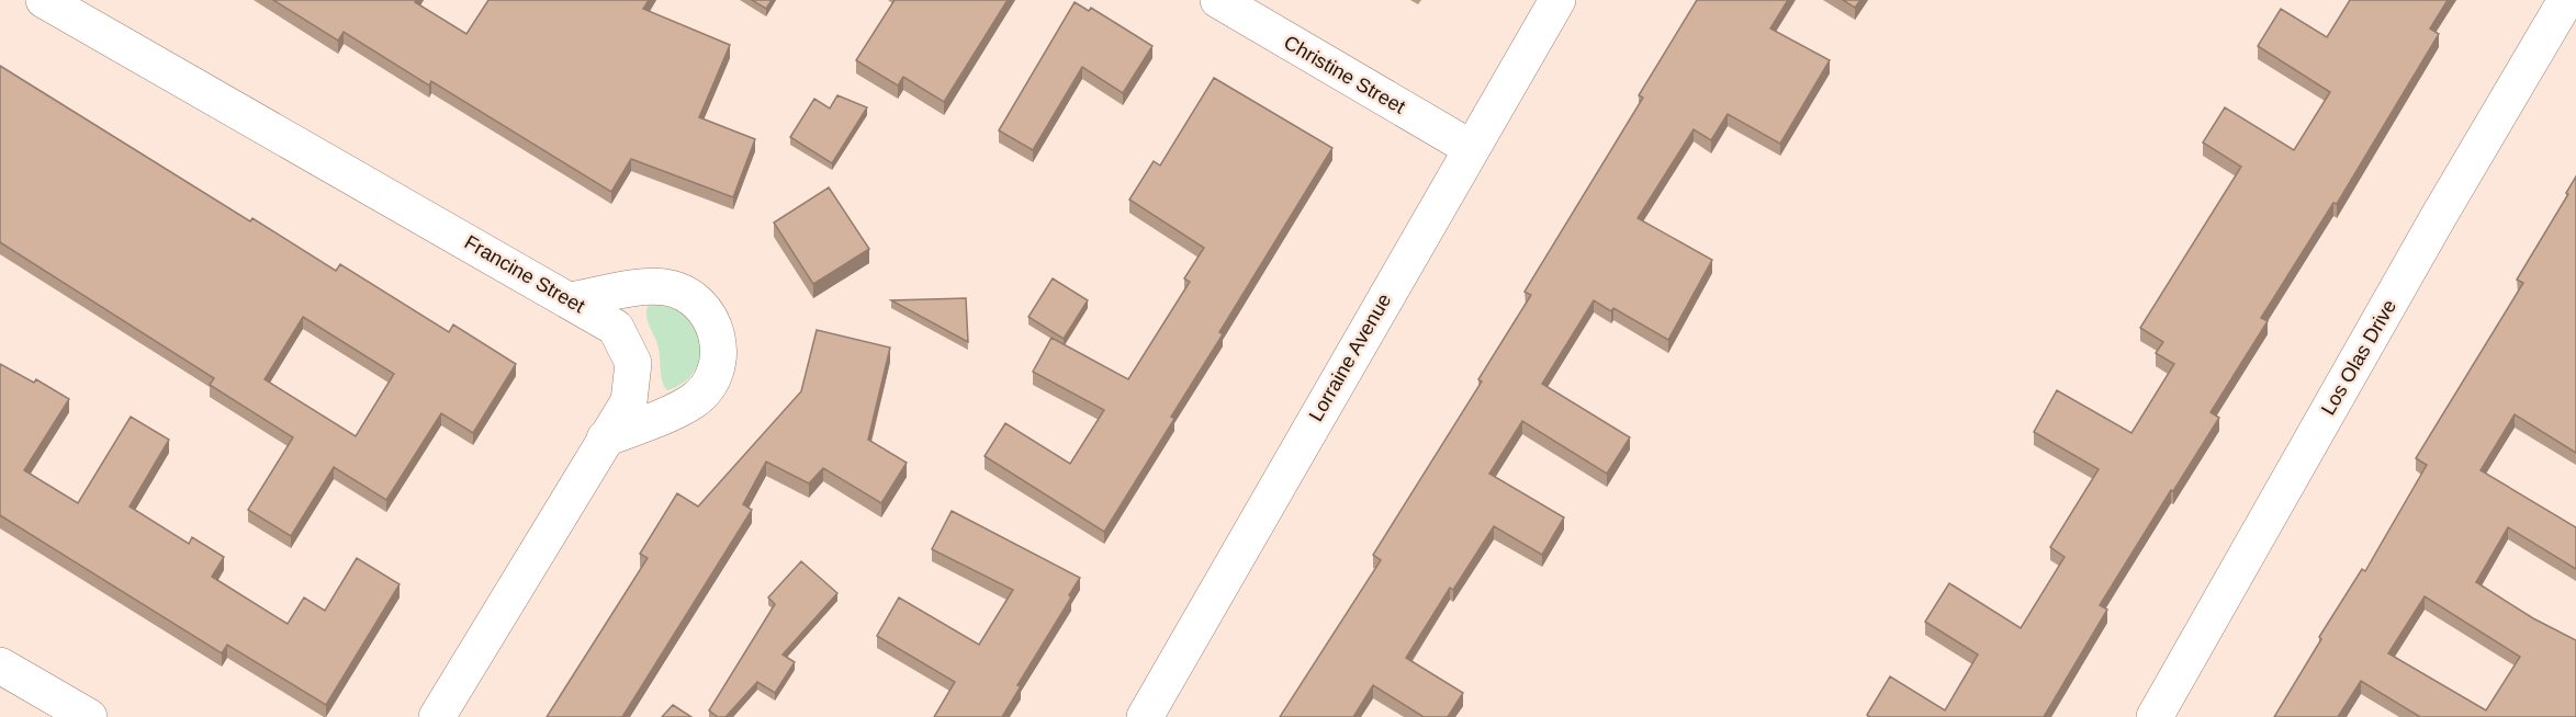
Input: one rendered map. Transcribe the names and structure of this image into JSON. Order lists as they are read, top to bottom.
{
  "streets": {
    "street": [
      "Christine Street",
      "Francine Street",
      "Lorraine Avenue",
      "Los Olas Drive"
    ]
  },
  "crossings": [
    ["Christine Street", "Lorraine Avenue"]
  ]
}
